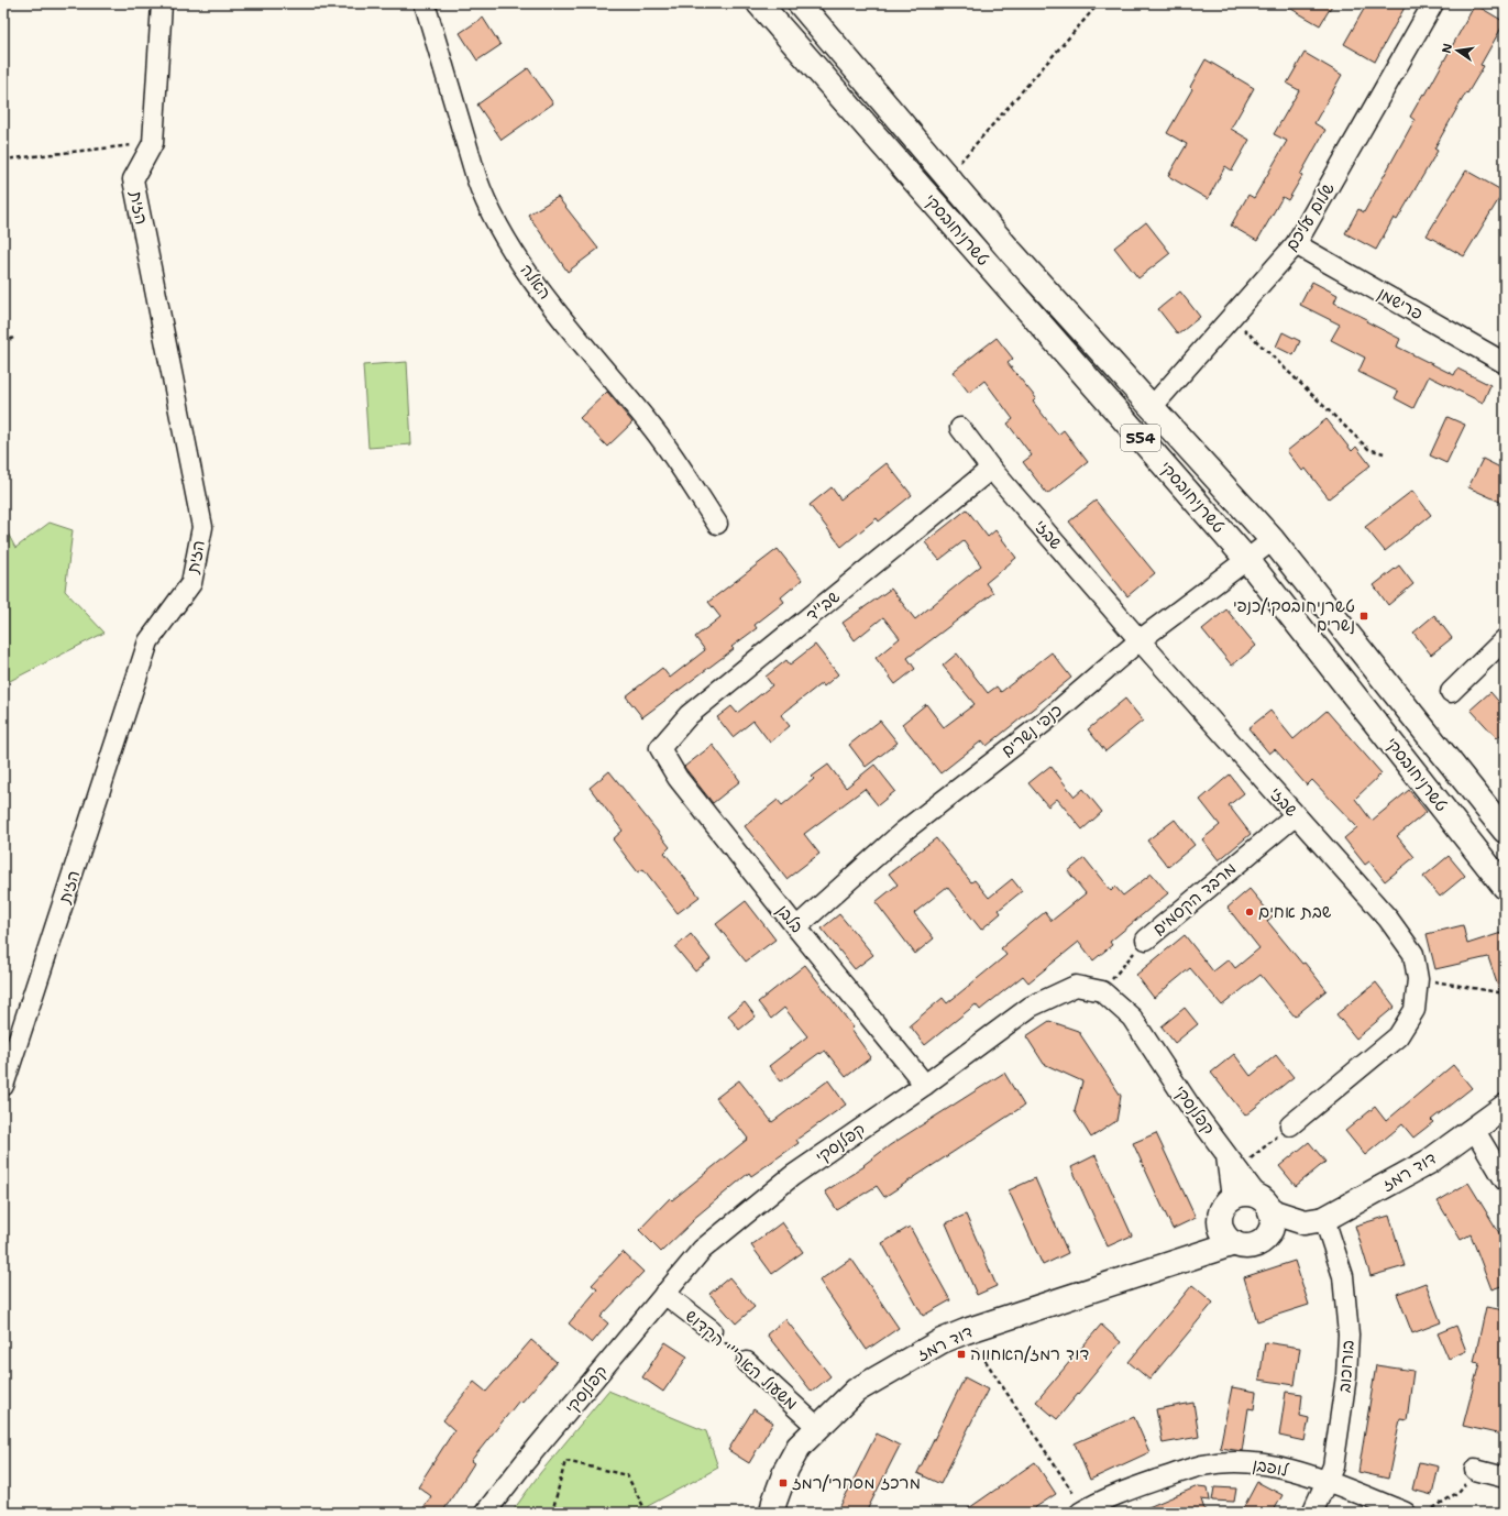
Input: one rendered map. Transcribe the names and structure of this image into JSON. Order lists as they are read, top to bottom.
{
  "streets": {
    "main road": ["טשרניחובסקי", "554", "דוד רמז"],
    "street": [
      "הזית",
      "שלום עליכם",
      "האלה",
      "פרישמן",
      "שבזי",
      "שב''ד",
      "כנפי נשרים",
      "מרבד הקסמים",
      "בלבן",
      "קפלנסקי",
      "משעול האר''י הקדוש",
      "בורוכוב",
      "לופבן"
    ]
  },
  "crossings": [
    ["שלום עליכם", "טשרניחובסקי"],
    ["שלום עליכם", "פרישמן"],
    ["טשרניחובסקי", "כנפי נשרים"],
    ["שבזי", "שב''ד"],
    ["שבזי", "כנפי נשרים"],
    ["שבזי", "מרבד הקסמים"],
    ["שב''ד", "בלבן"],
    ["כנפי נשרים", "בלבן"],
    ["מרבד הקסמים", "קפלנסקי"],
    ["בלבן", "קפלנסקי"],
    ["קפלנסקי", "דוד רמז"],
    ["קפלנסקי", "משעול האר''י הקדוש"],
    ["דוד רמז", "משעול האר''י הקדוש"],
    ["דוד רמז", "בורוכוב"],
    ["בורוכוב", "לופבן"]
  ],
  "places": {
    "transit": ["טשרניחובסקי/כנפי נשרים", "דוד רמז/האחווה", "מרכז מסחרי/רמז"],
    "other": ["שבת אחים"]
  },
  "north": "left"
}
